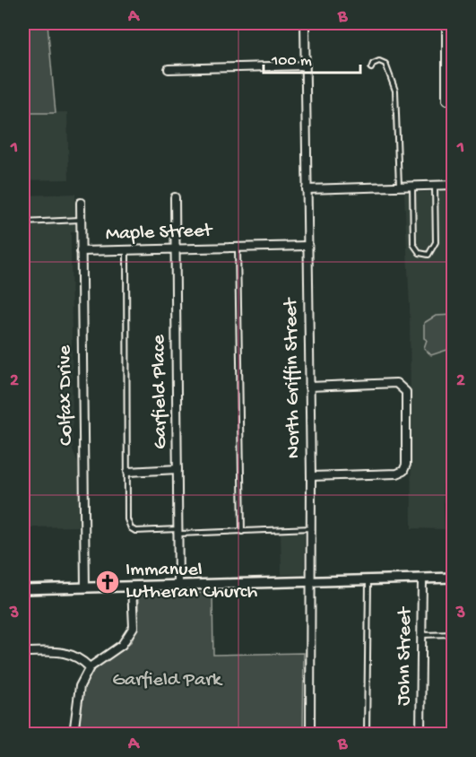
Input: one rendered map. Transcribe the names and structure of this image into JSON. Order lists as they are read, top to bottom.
{
  "streets": {
    "street": [
      "Maple Street",
      "North Griffin Street",
      "Garfield Place",
      "Colfax Drive",
      "John Street"
    ]
  },
  "crossings": [
    ["Maple Street", "North Griffin Street"],
    ["Maple Street", "Garfield Place"],
    ["Maple Street", "Colfax Drive"]
  ],
  "parks": ["Garfield Park"],
  "places": {
    "church": ["Immanuel Lutheran Church"]
  },
  "scale_bar": "100 m",
  "grid": {
    "columns": ["A", "B"],
    "rows": ["1", "2", "3"]
  }
}
